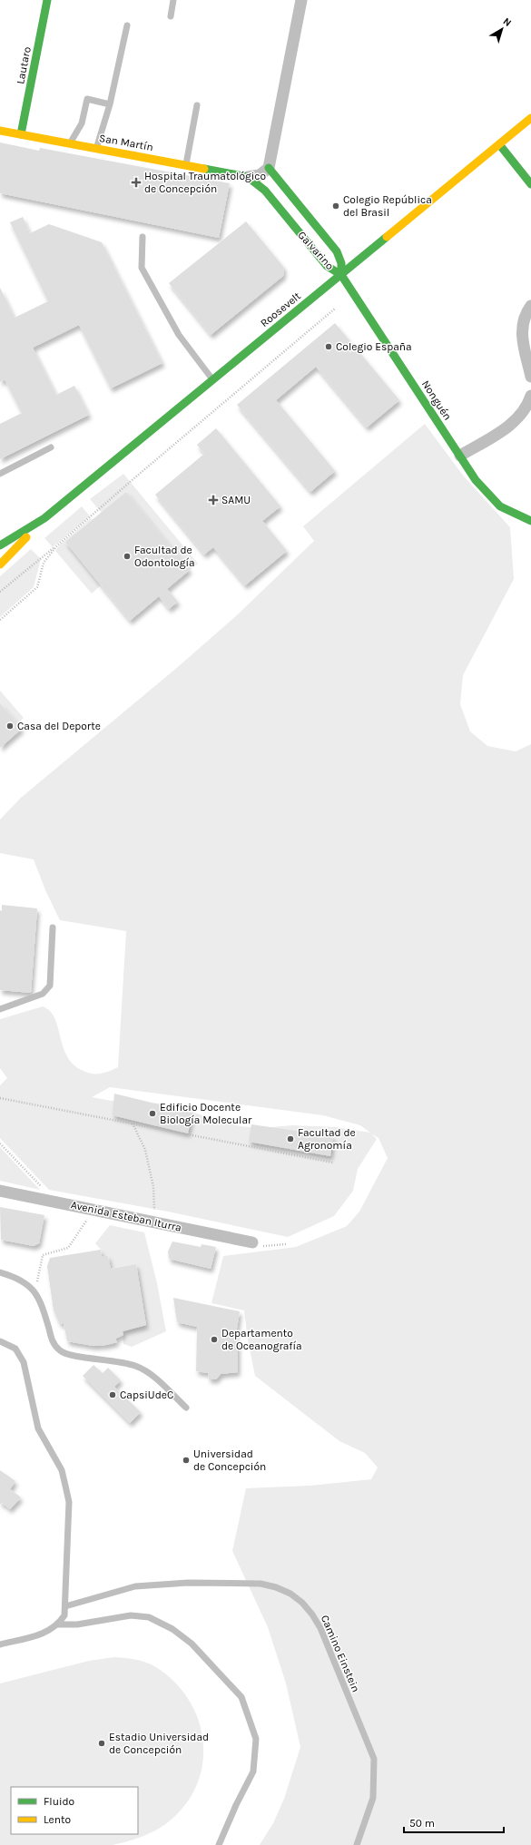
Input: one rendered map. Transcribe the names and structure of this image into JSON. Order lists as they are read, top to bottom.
{
  "streets": {
    "main road": [
      "Lautaro",
      "San Martín",
      "Galvarino",
      "Roosevelt",
      "Nonguén"
    ],
    "street": ["Avenida Esteban Iturra"],
    "lane": ["Camino Einstein"]
  },
  "crossings": [
    ["Lautaro", "San Martín"],
    ["San Martín", "Galvarino"],
    ["Galvarino", "Roosevelt"],
    ["Galvarino", "Nonguén"],
    ["Roosevelt", "Nonguén"]
  ],
  "places": {
    "health": ["Hospital Traumatológico de Concepción", "SAMU"],
    "other": [
      "Colegio República del Brasil",
      "Colegio España",
      "Facultad de Odontología",
      "Casa del Deporte",
      "Edificio Docente Biología Molecular",
      "Facultad de Agronomía",
      "Departamento de Oceanografía",
      "CapsiUdeC",
      "Universidad de Concepción",
      "Estadio Universidad de Concepción"
    ]
  },
  "legend": ["Fluido", "Lento"],
  "scale_bar": "50 m",
  "north": "top right"
}
